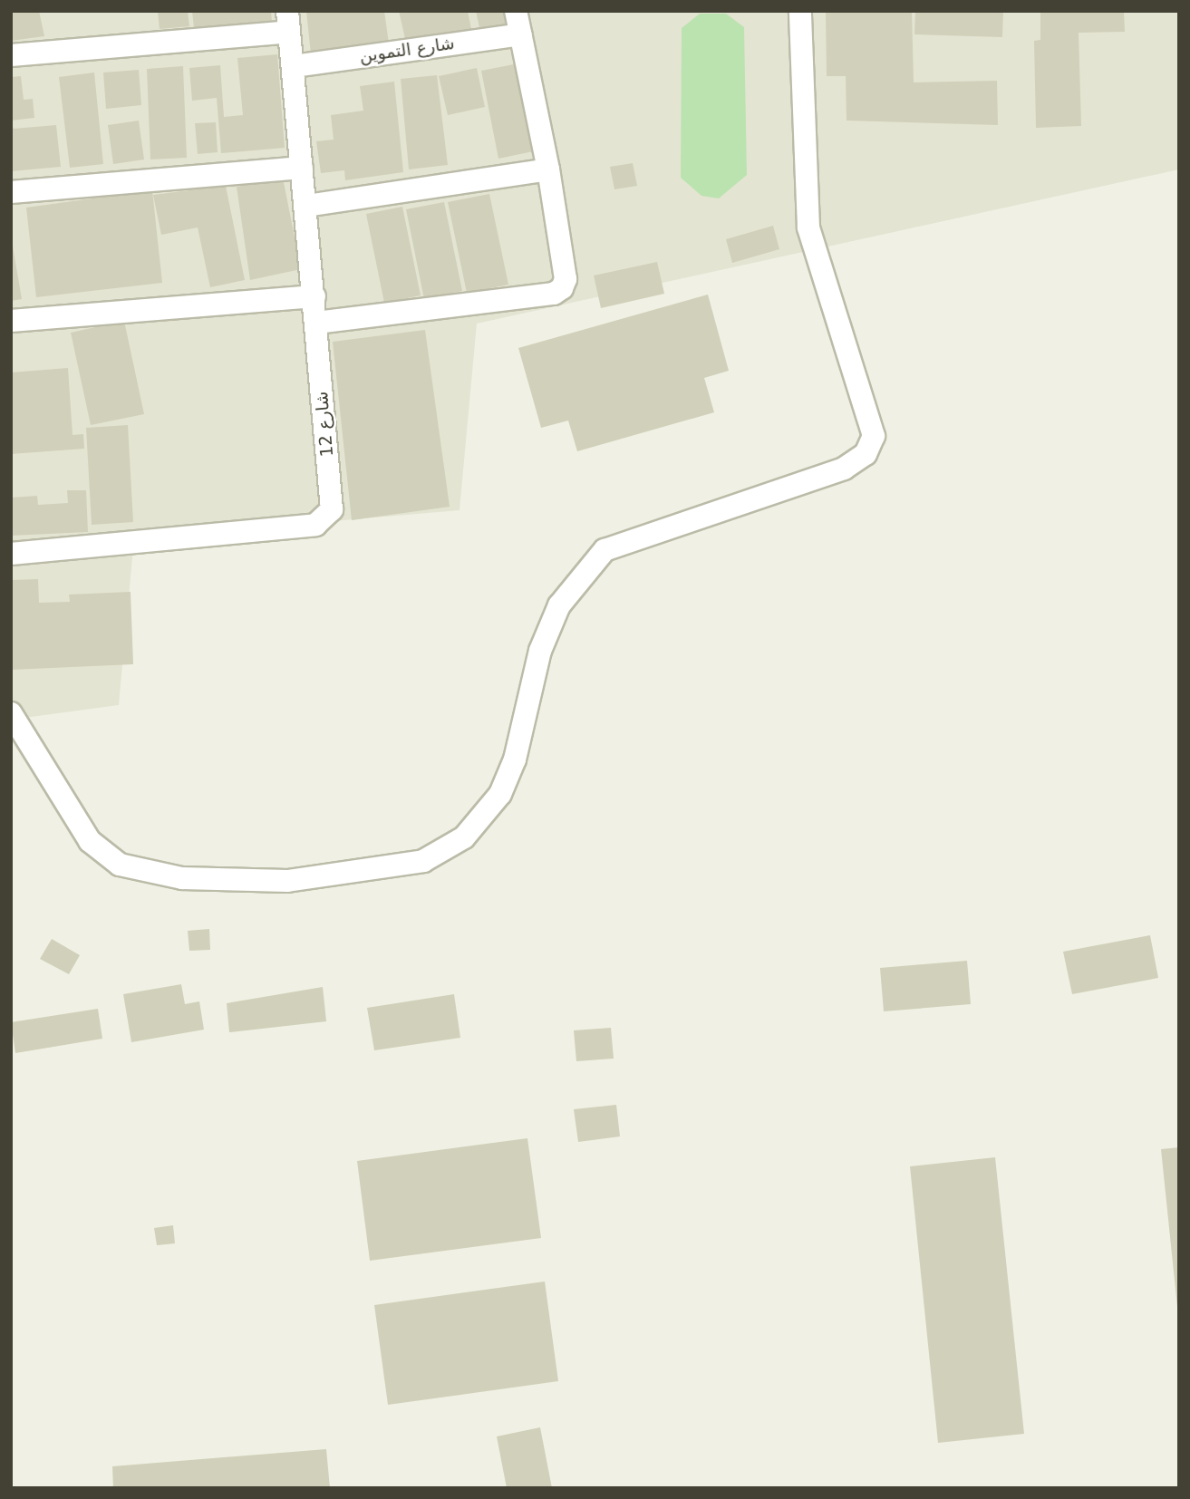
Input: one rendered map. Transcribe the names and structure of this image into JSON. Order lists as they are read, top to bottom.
{
  "streets": {
    "street": ["شارع التموين", "شارع 12"]
  },
  "crossings": [
    ["شارع التموين", "شارع 12"]
  ]
}
